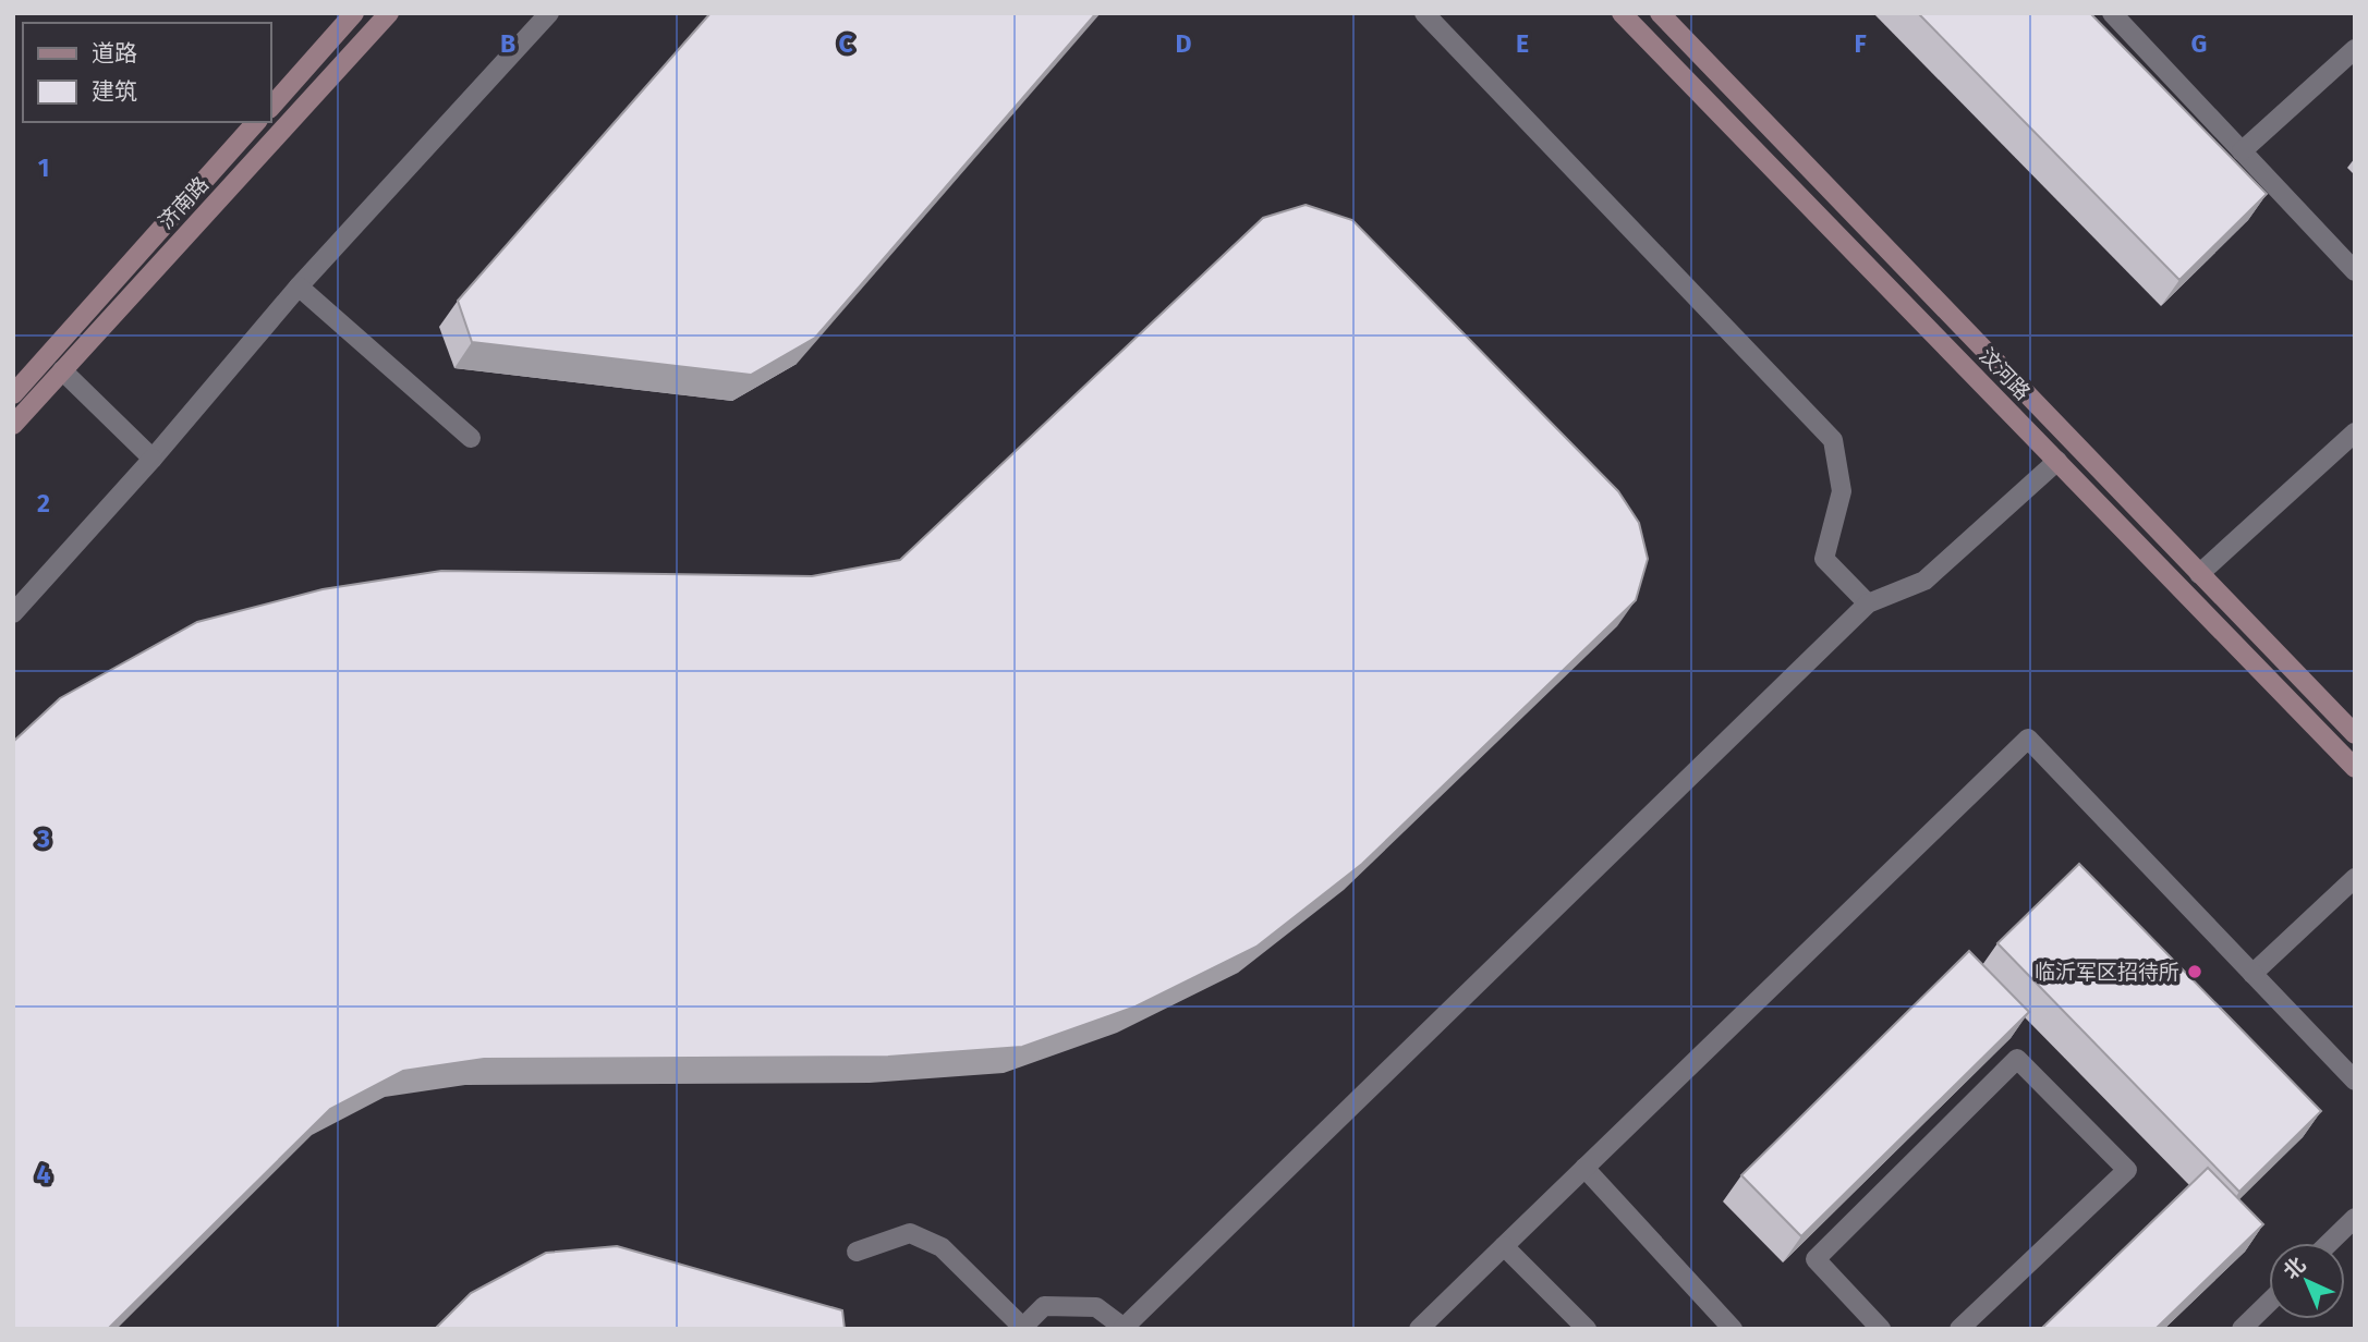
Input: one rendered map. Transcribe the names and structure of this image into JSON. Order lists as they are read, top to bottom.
{
  "streets": {
    "street": ["济南路", "汶河路"]
  },
  "places": ["临沂军区招待所"],
  "legend": ["道路", "建筑"],
  "north": "top left",
  "grid": {
    "columns": [
      "B",
      "C",
      "D",
      "E",
      "F",
      "G"
    ],
    "rows": [
      "1",
      "2",
      "3",
      "4"
    ]
  }
}
